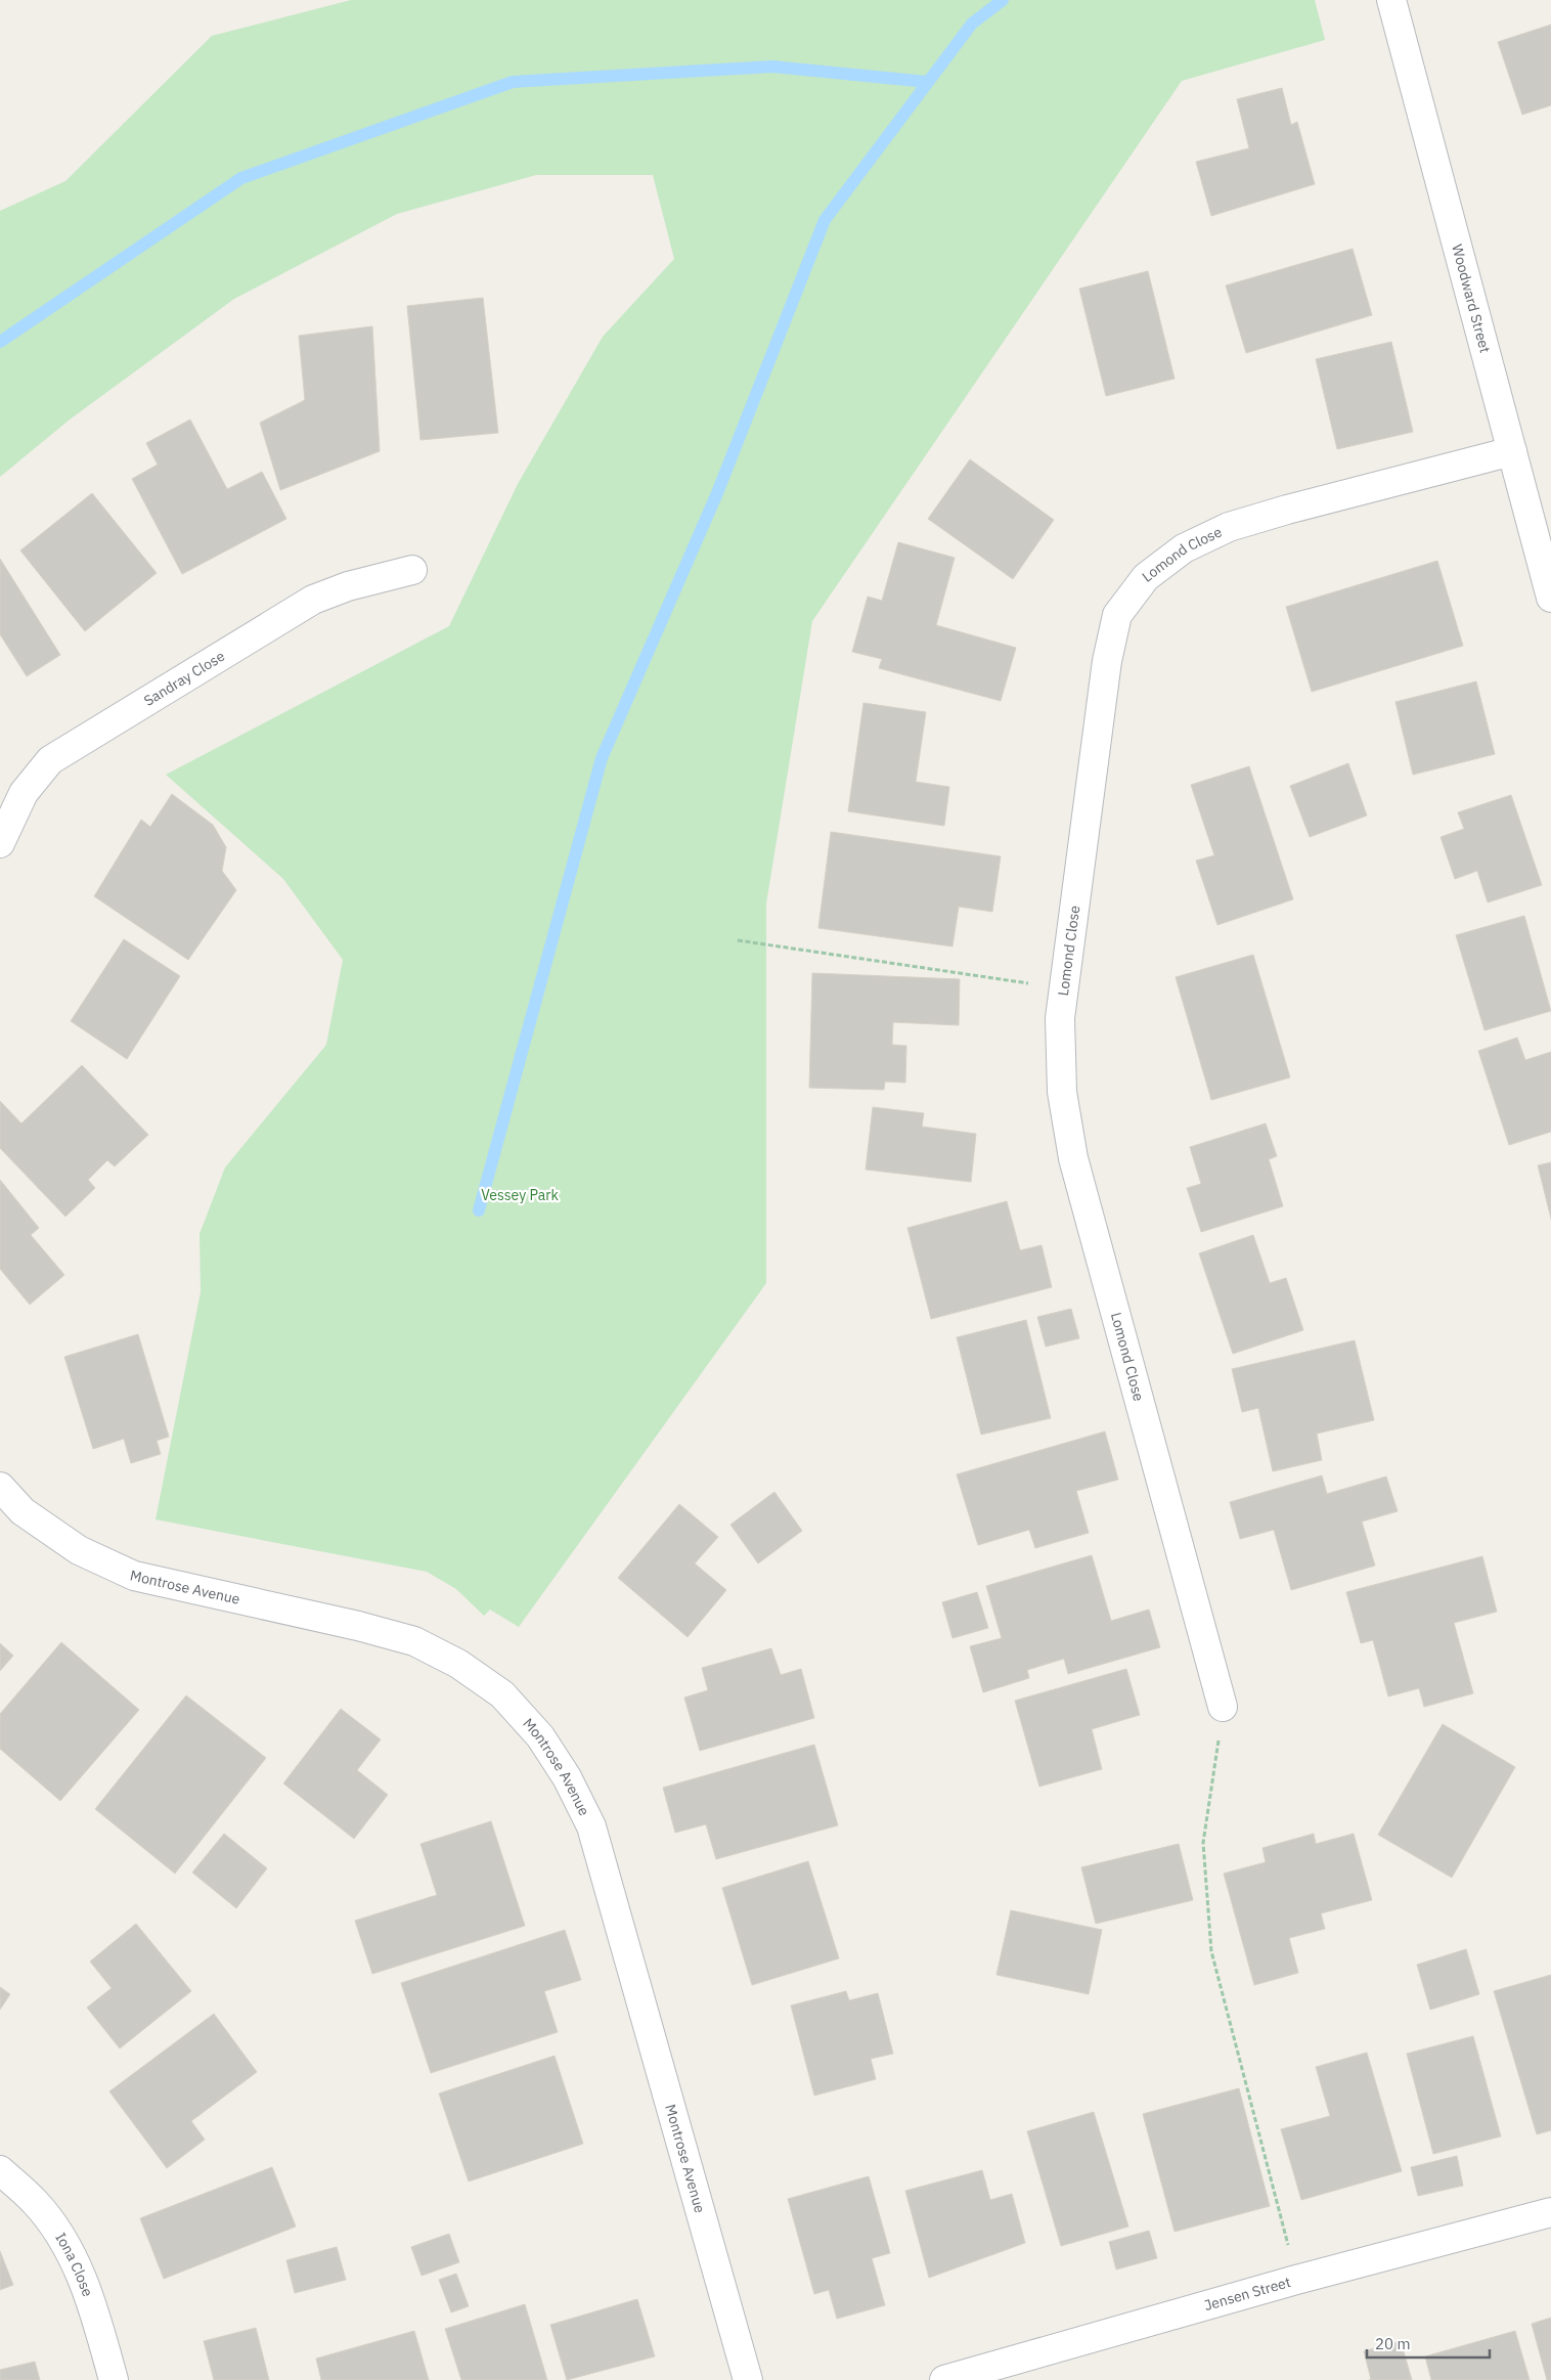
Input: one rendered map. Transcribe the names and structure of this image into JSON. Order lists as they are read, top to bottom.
{
  "streets": {
    "street": [
      "Woodward Street",
      "Lomond Close",
      "Sandray Close",
      "Montrose Avenue",
      "Iona Close",
      "Jensen Street"
    ]
  },
  "crossings": [
    ["Woodward Street", "Lomond Close"]
  ],
  "parks": ["Vessey Park"],
  "scale_bar": "20 m"
}
